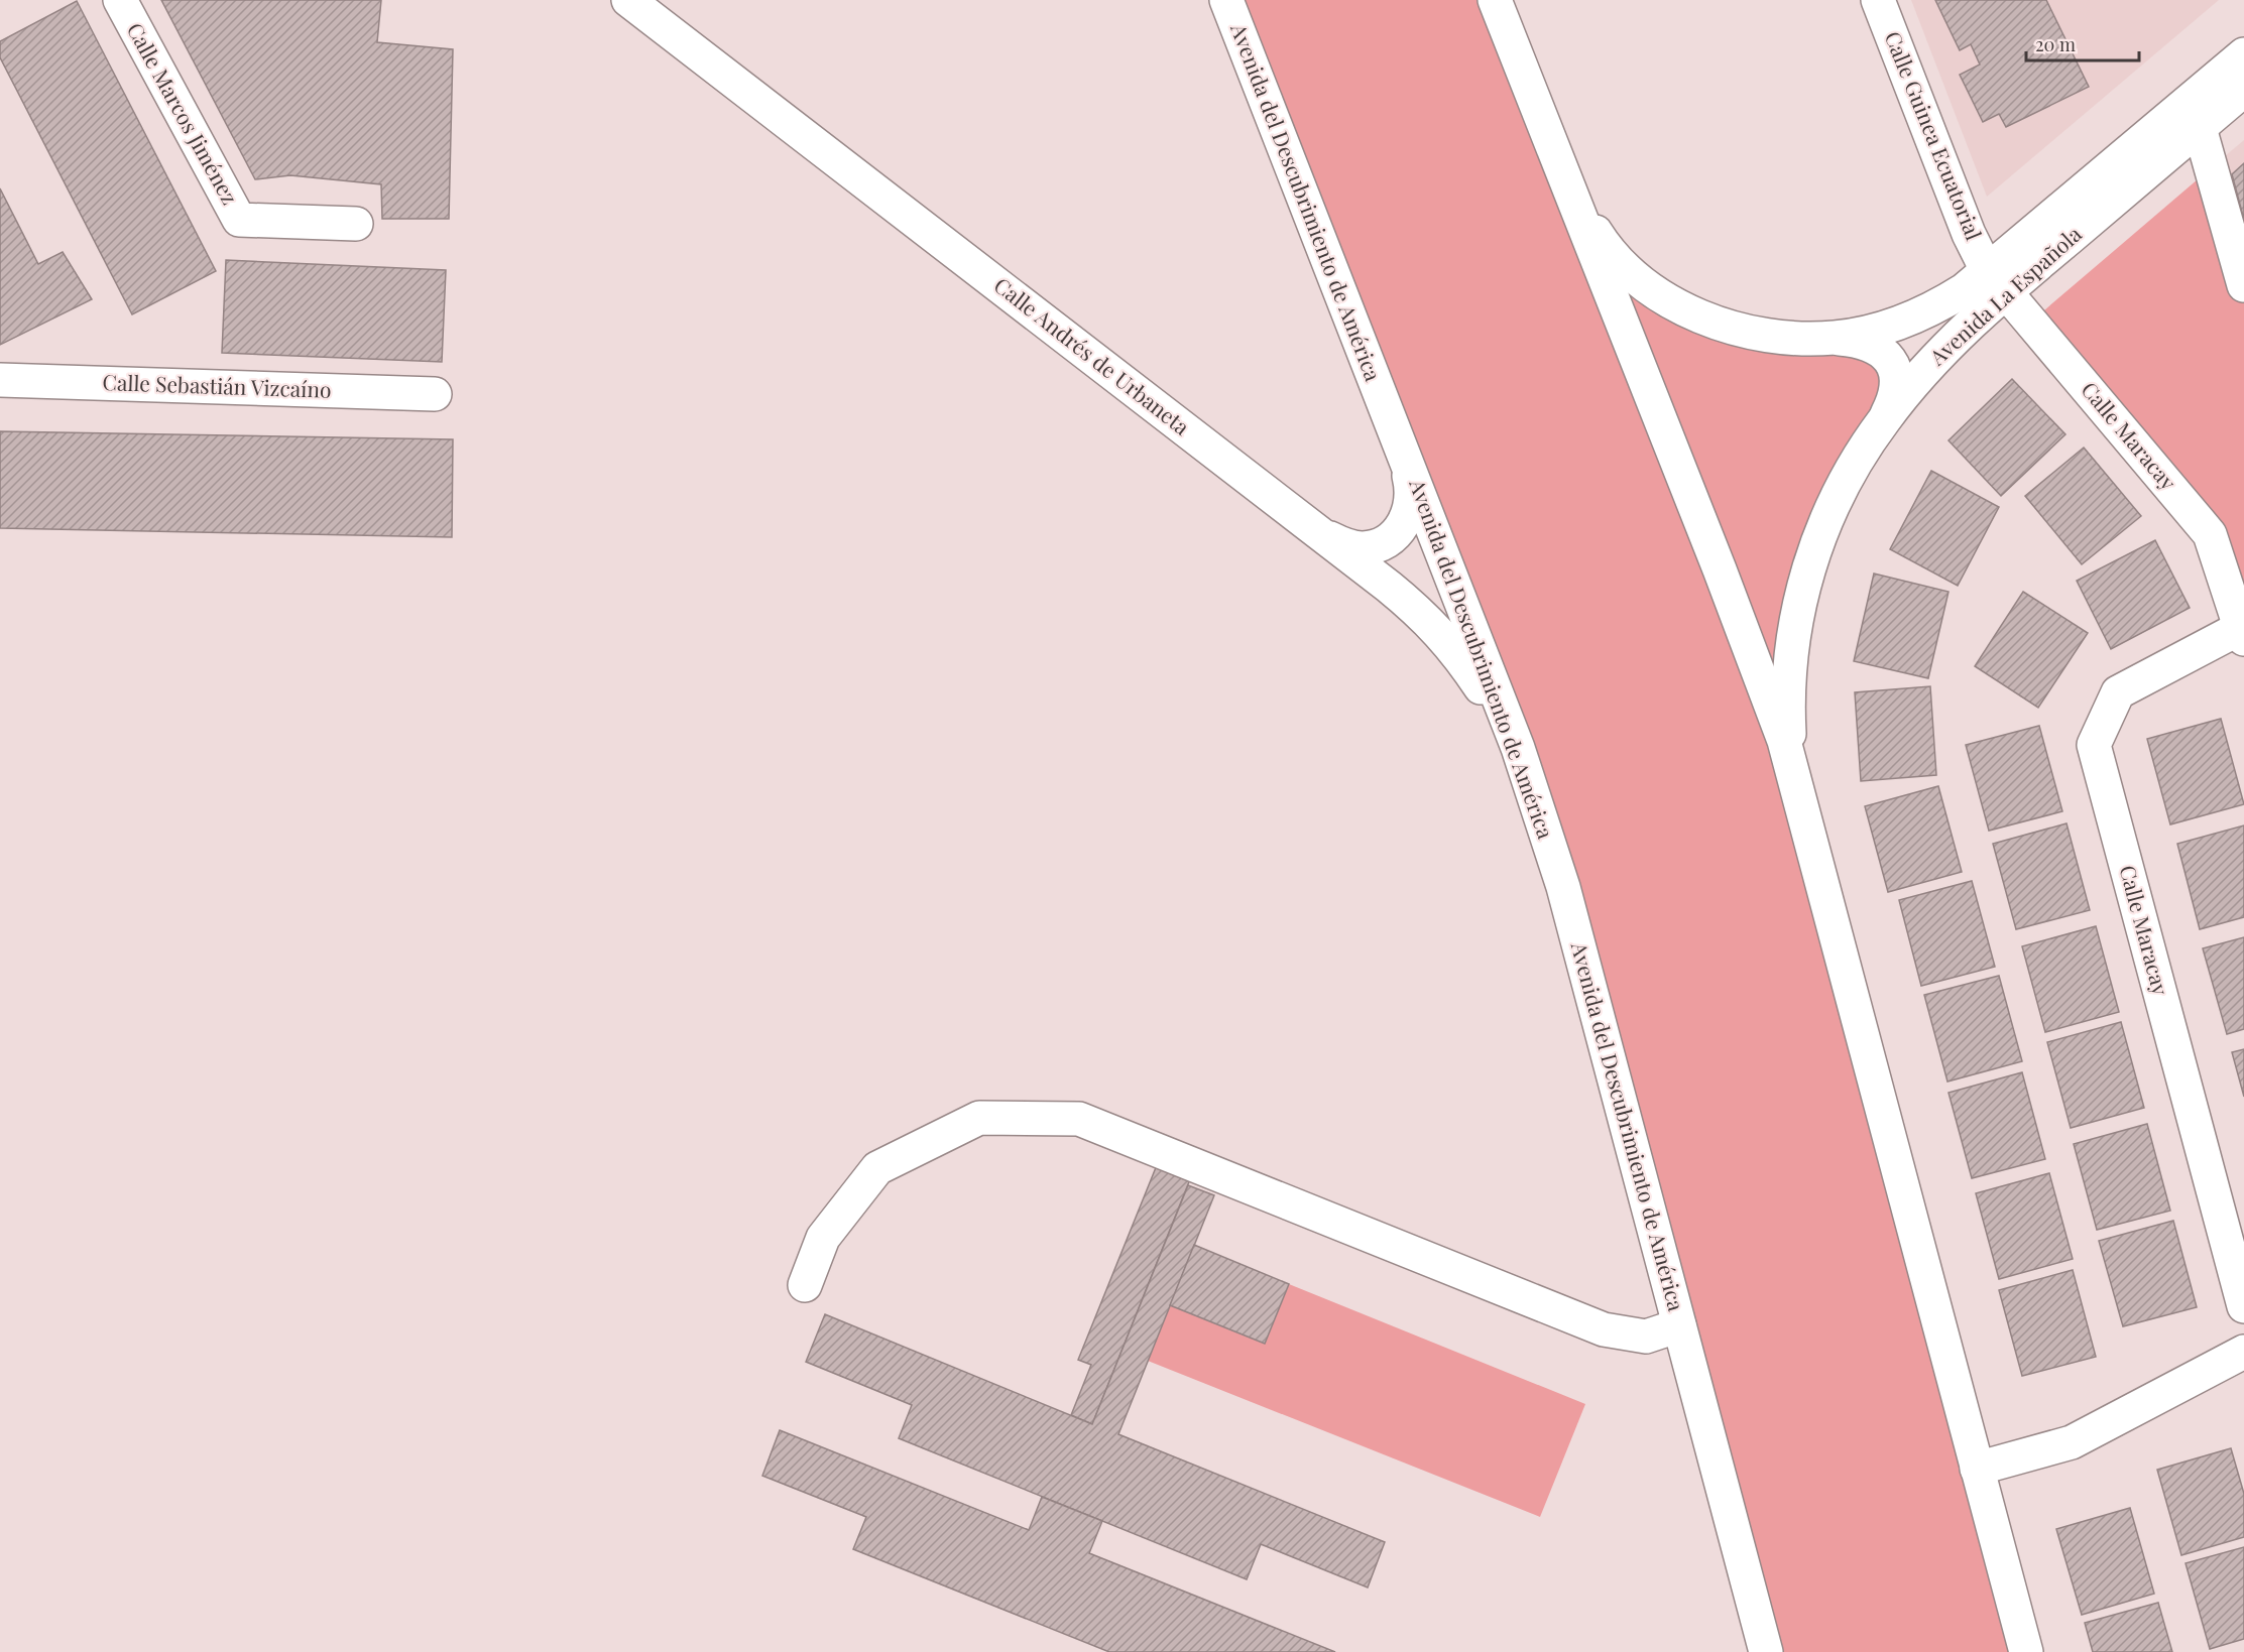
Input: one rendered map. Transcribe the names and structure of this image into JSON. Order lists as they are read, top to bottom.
{
  "streets": {
    "street": [
      "Calle Marcos Jiménez",
      "Calle Guinea Ecuatorial",
      "Avenida del Descubrimiento de América",
      "Avenida La Española",
      "Calle Andrés de Urbaneta",
      "Calle Sebastián Vizcaíno",
      "Calle Maracay"
    ]
  },
  "crossings": [
    ["Calle Guinea Ecuatorial", "Avenida La Española"],
    ["Calle Guinea Ecuatorial", "Calle Maracay"],
    ["Avenida del Descubrimiento de América", "Calle Andrés de Urbaneta"],
    ["Avenida La Española", "Calle Maracay"]
  ],
  "scale_bar": "20 m"
}
